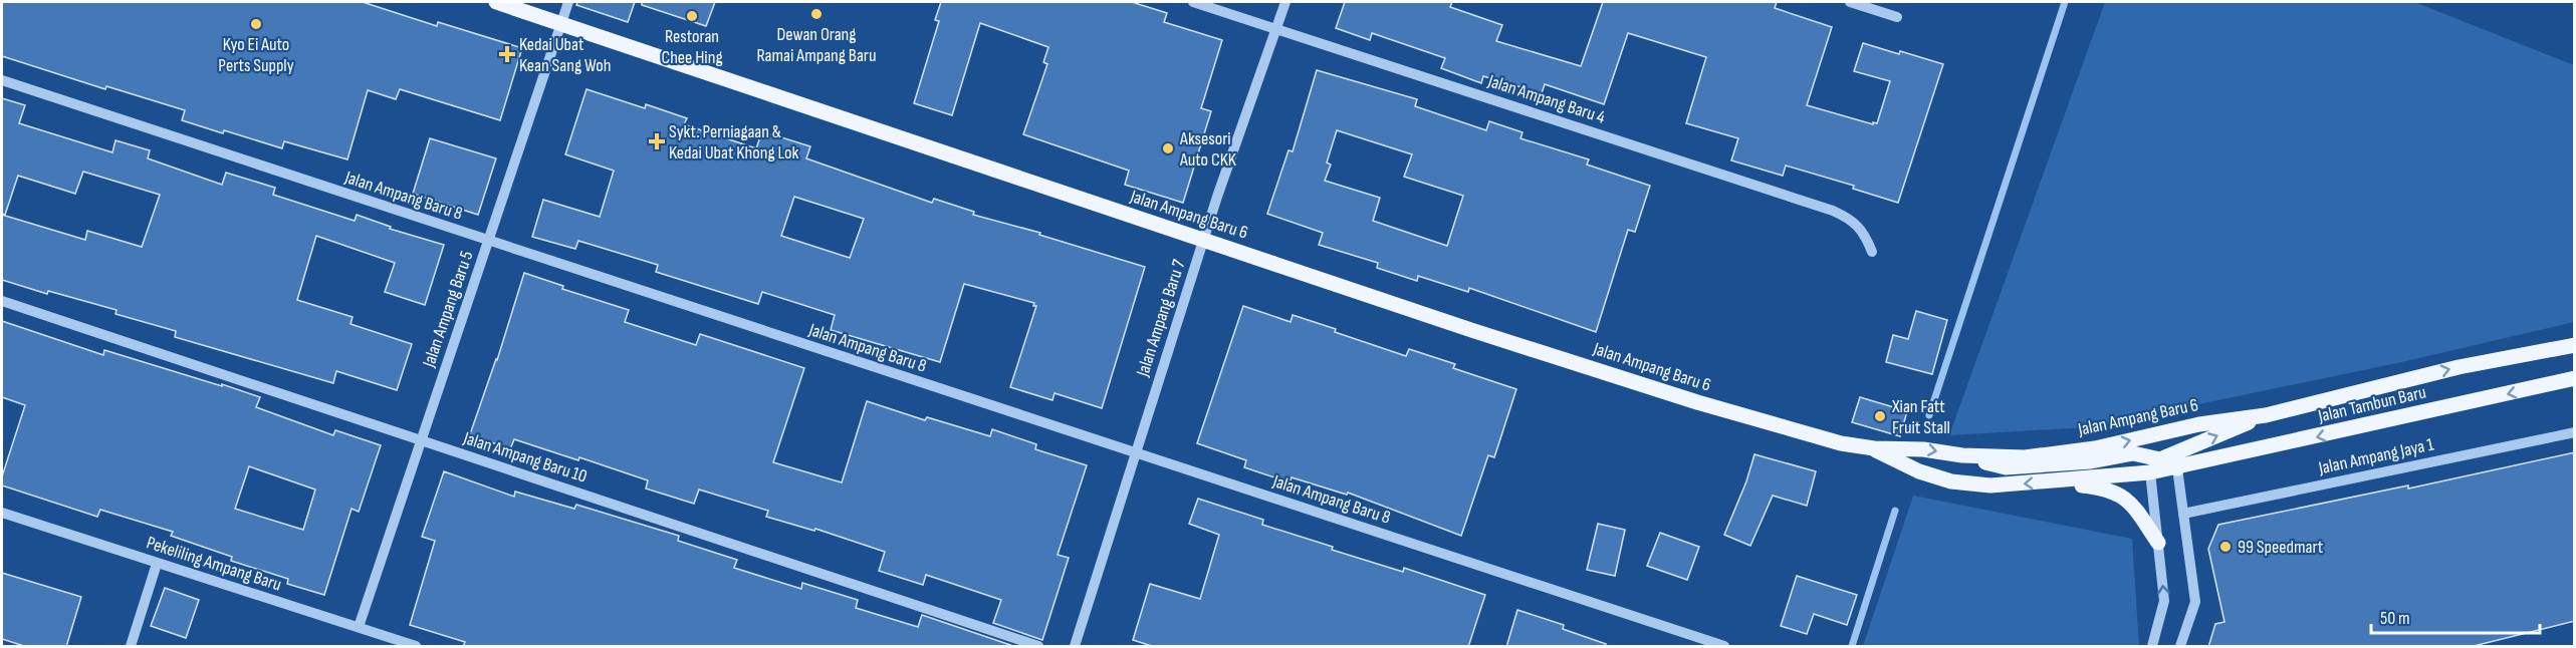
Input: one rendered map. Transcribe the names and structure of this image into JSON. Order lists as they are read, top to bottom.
{
  "streets": {
    "main road": ["Jalan Ampang Baru 6", "Jalan Tambun Baru"],
    "street": [
      "Jalan Ampang Baru 4",
      "Jalan Ampang Baru 8",
      "Jalan Ampang Baru 5",
      "Jalan Ampang Baru 7",
      "Jalan Ampang Jaya 1",
      "Jalan Ampang Baru 10",
      "Pekeliling Ampang Baru"
    ]
  },
  "crossings": [
    ["Jalan Ampang Baru 4", "Jalan Ampang Baru 7"],
    ["Jalan Ampang Baru 8", "Jalan Ampang Baru 5"],
    ["Jalan Ampang Baru 8", "Jalan Ampang Baru 7"],
    ["Jalan Ampang Baru 6", "Jalan Ampang Baru 5"],
    ["Jalan Ampang Baru 6", "Jalan Ampang Baru 7"],
    ["Jalan Ampang Baru 6", "Jalan Tambun Baru"],
    ["Jalan Ampang Baru 5", "Jalan Ampang Baru 10"],
    ["Jalan Ampang Baru 5", "Pekeliling Ampang Baru"]
  ],
  "places": {
    "other": [
      "Dewan Orang Ramai Ampang Baru",
      "Restoran Chee Hing",
      "Kyo Ei Auto Perts Supply",
      "Aksesori Auto CKK",
      "Xian Fatt Fruit Stall",
      "99 Speedmart"
    ],
    "health": ["Kedai Ubat Kean Sang Woh", "Sykt. Perniagaan & Kedai Ubat Khong Lok"]
  },
  "scale_bar": "50 m"
}
